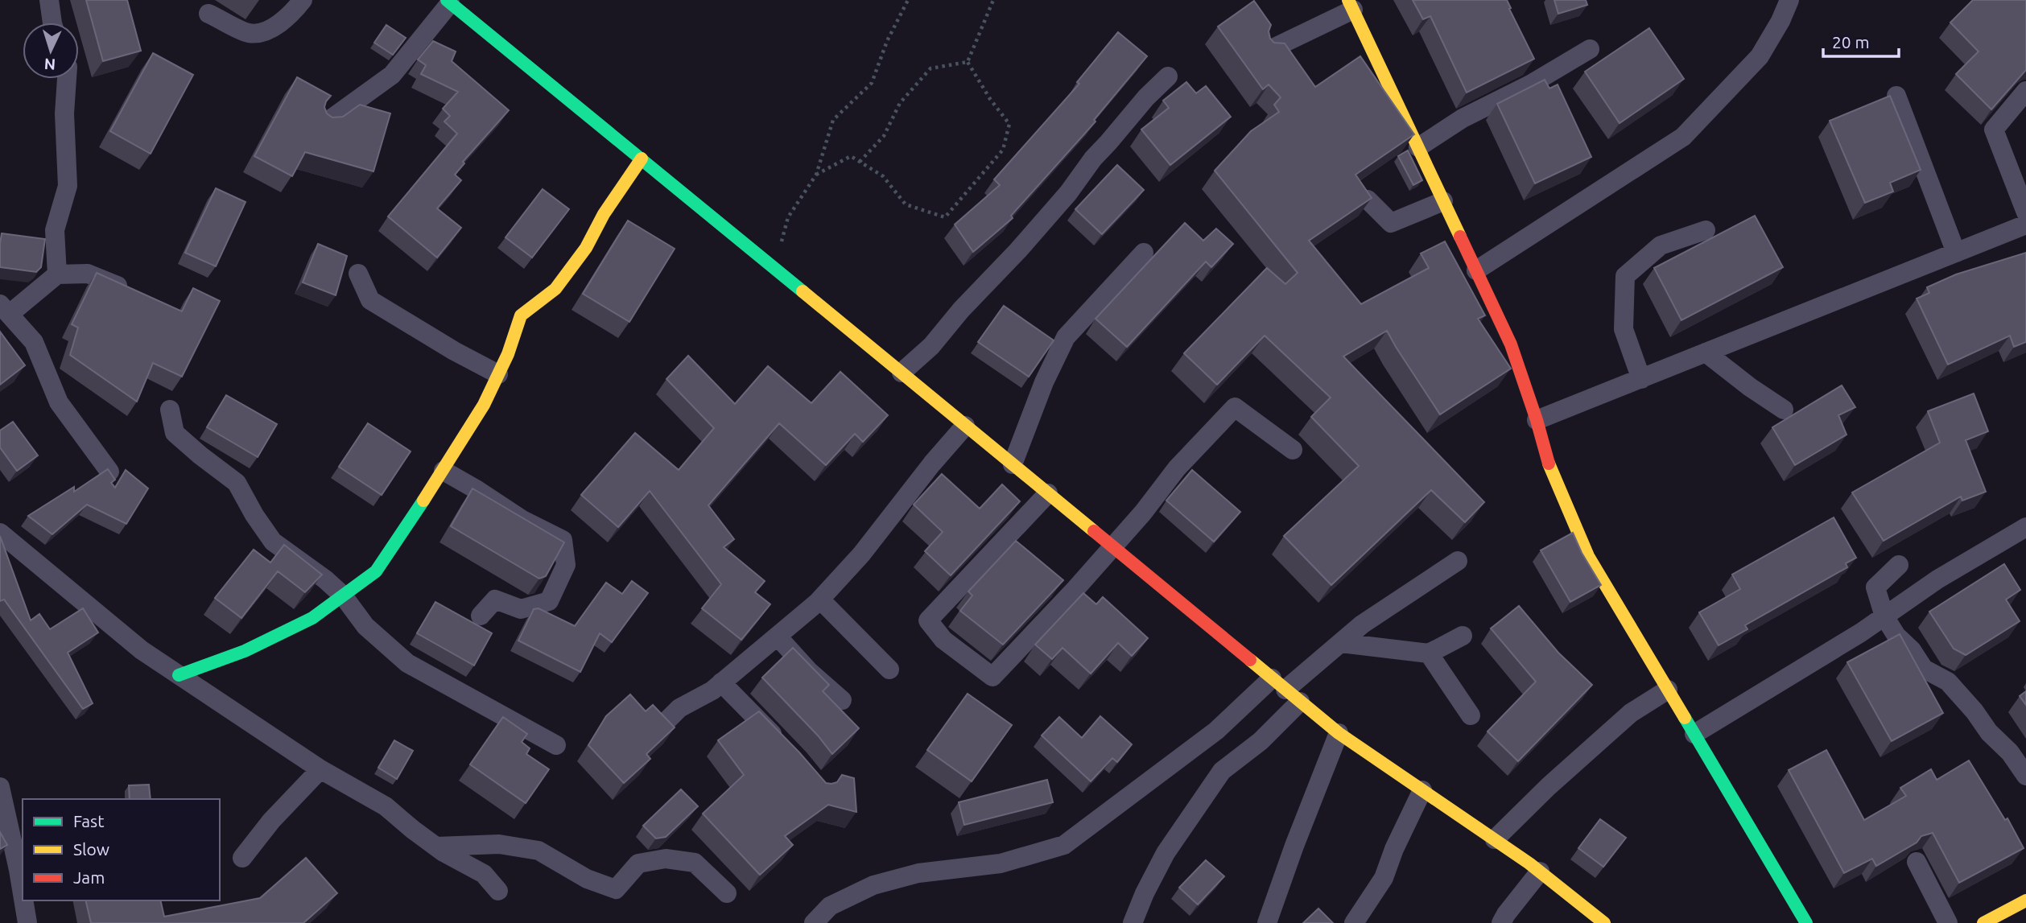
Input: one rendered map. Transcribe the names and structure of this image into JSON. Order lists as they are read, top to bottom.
{
  "legend": ["Fast", "Slow", "Jam"],
  "scale_bar": "20 m",
  "north": "bottom"
}
